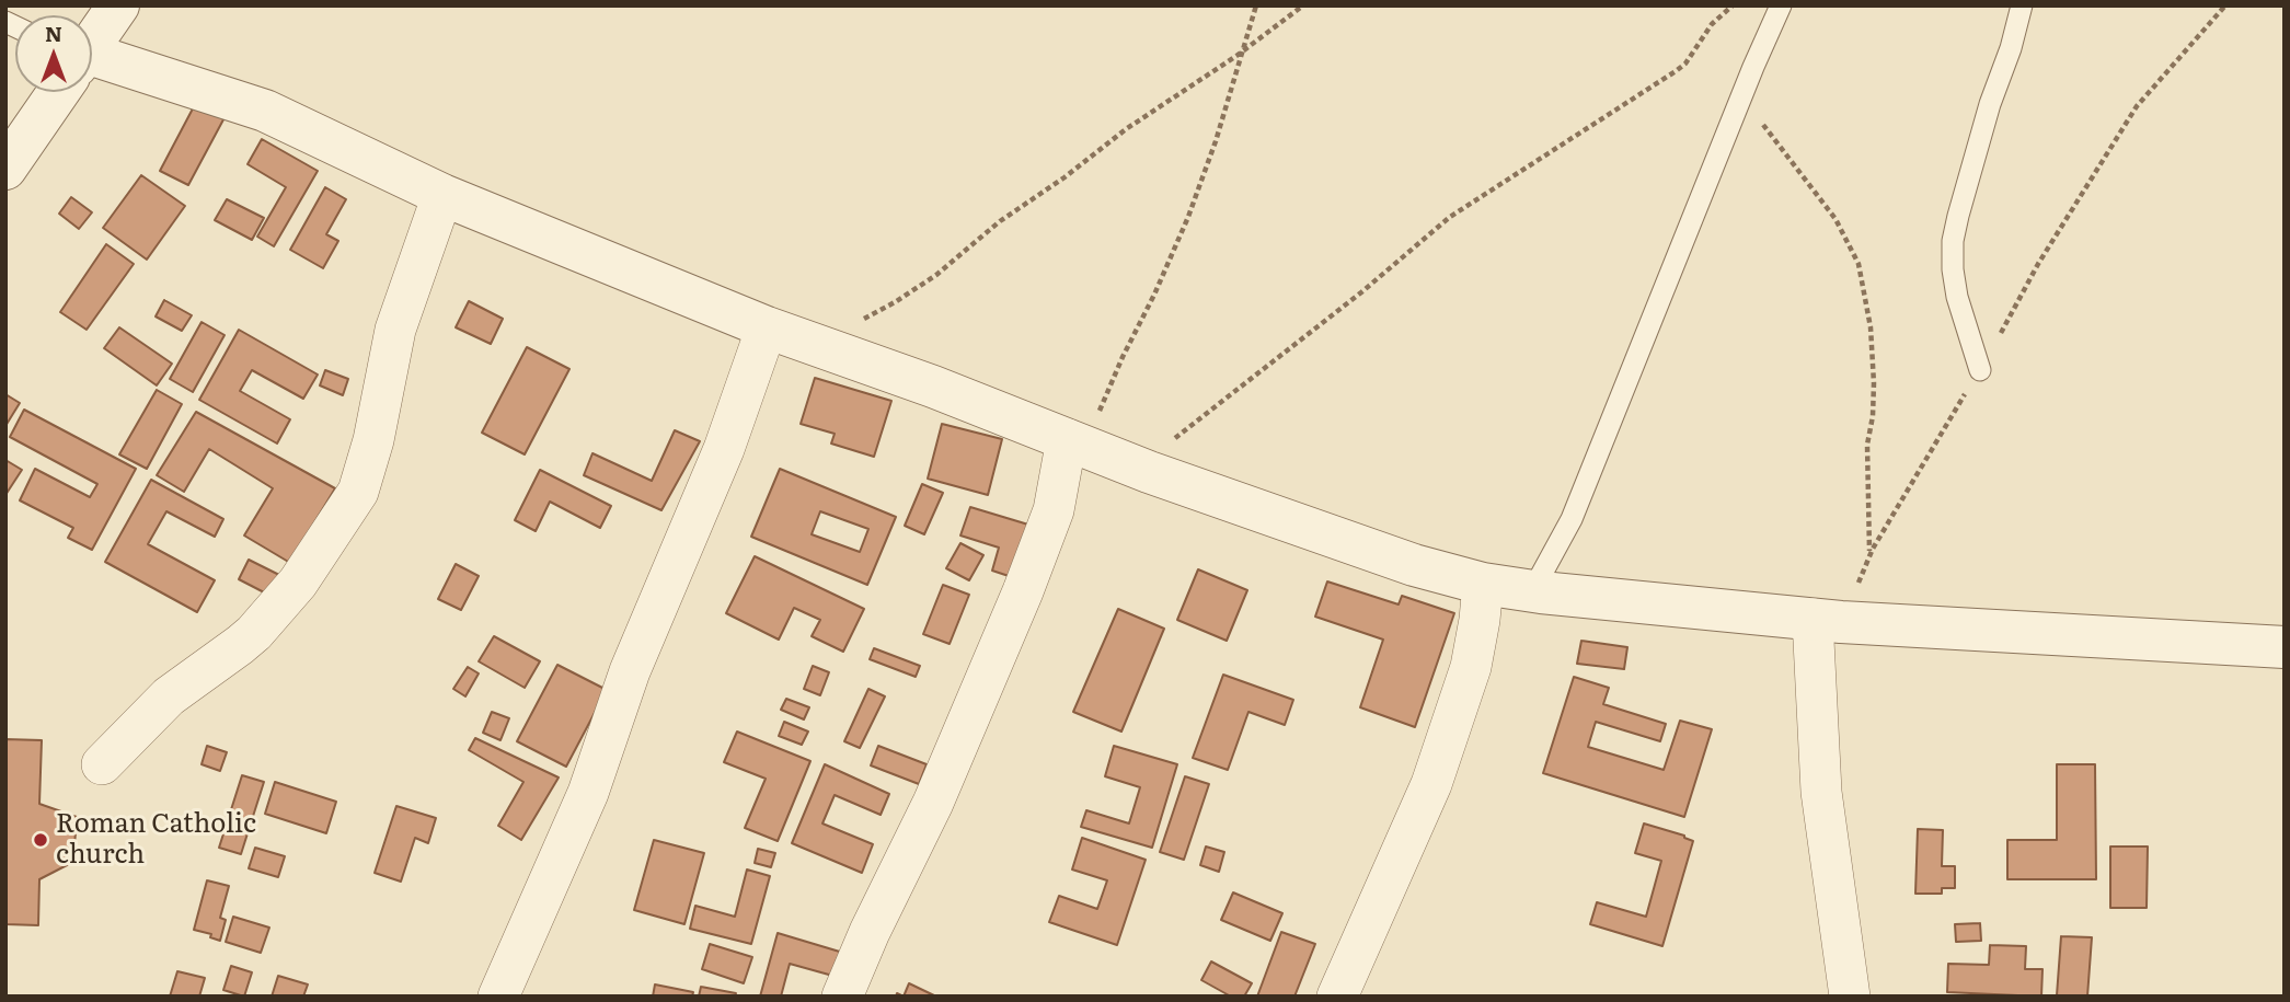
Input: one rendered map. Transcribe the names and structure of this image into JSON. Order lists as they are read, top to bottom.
{
  "places": ["Roman Catholic church"],
  "north": "top"
}
